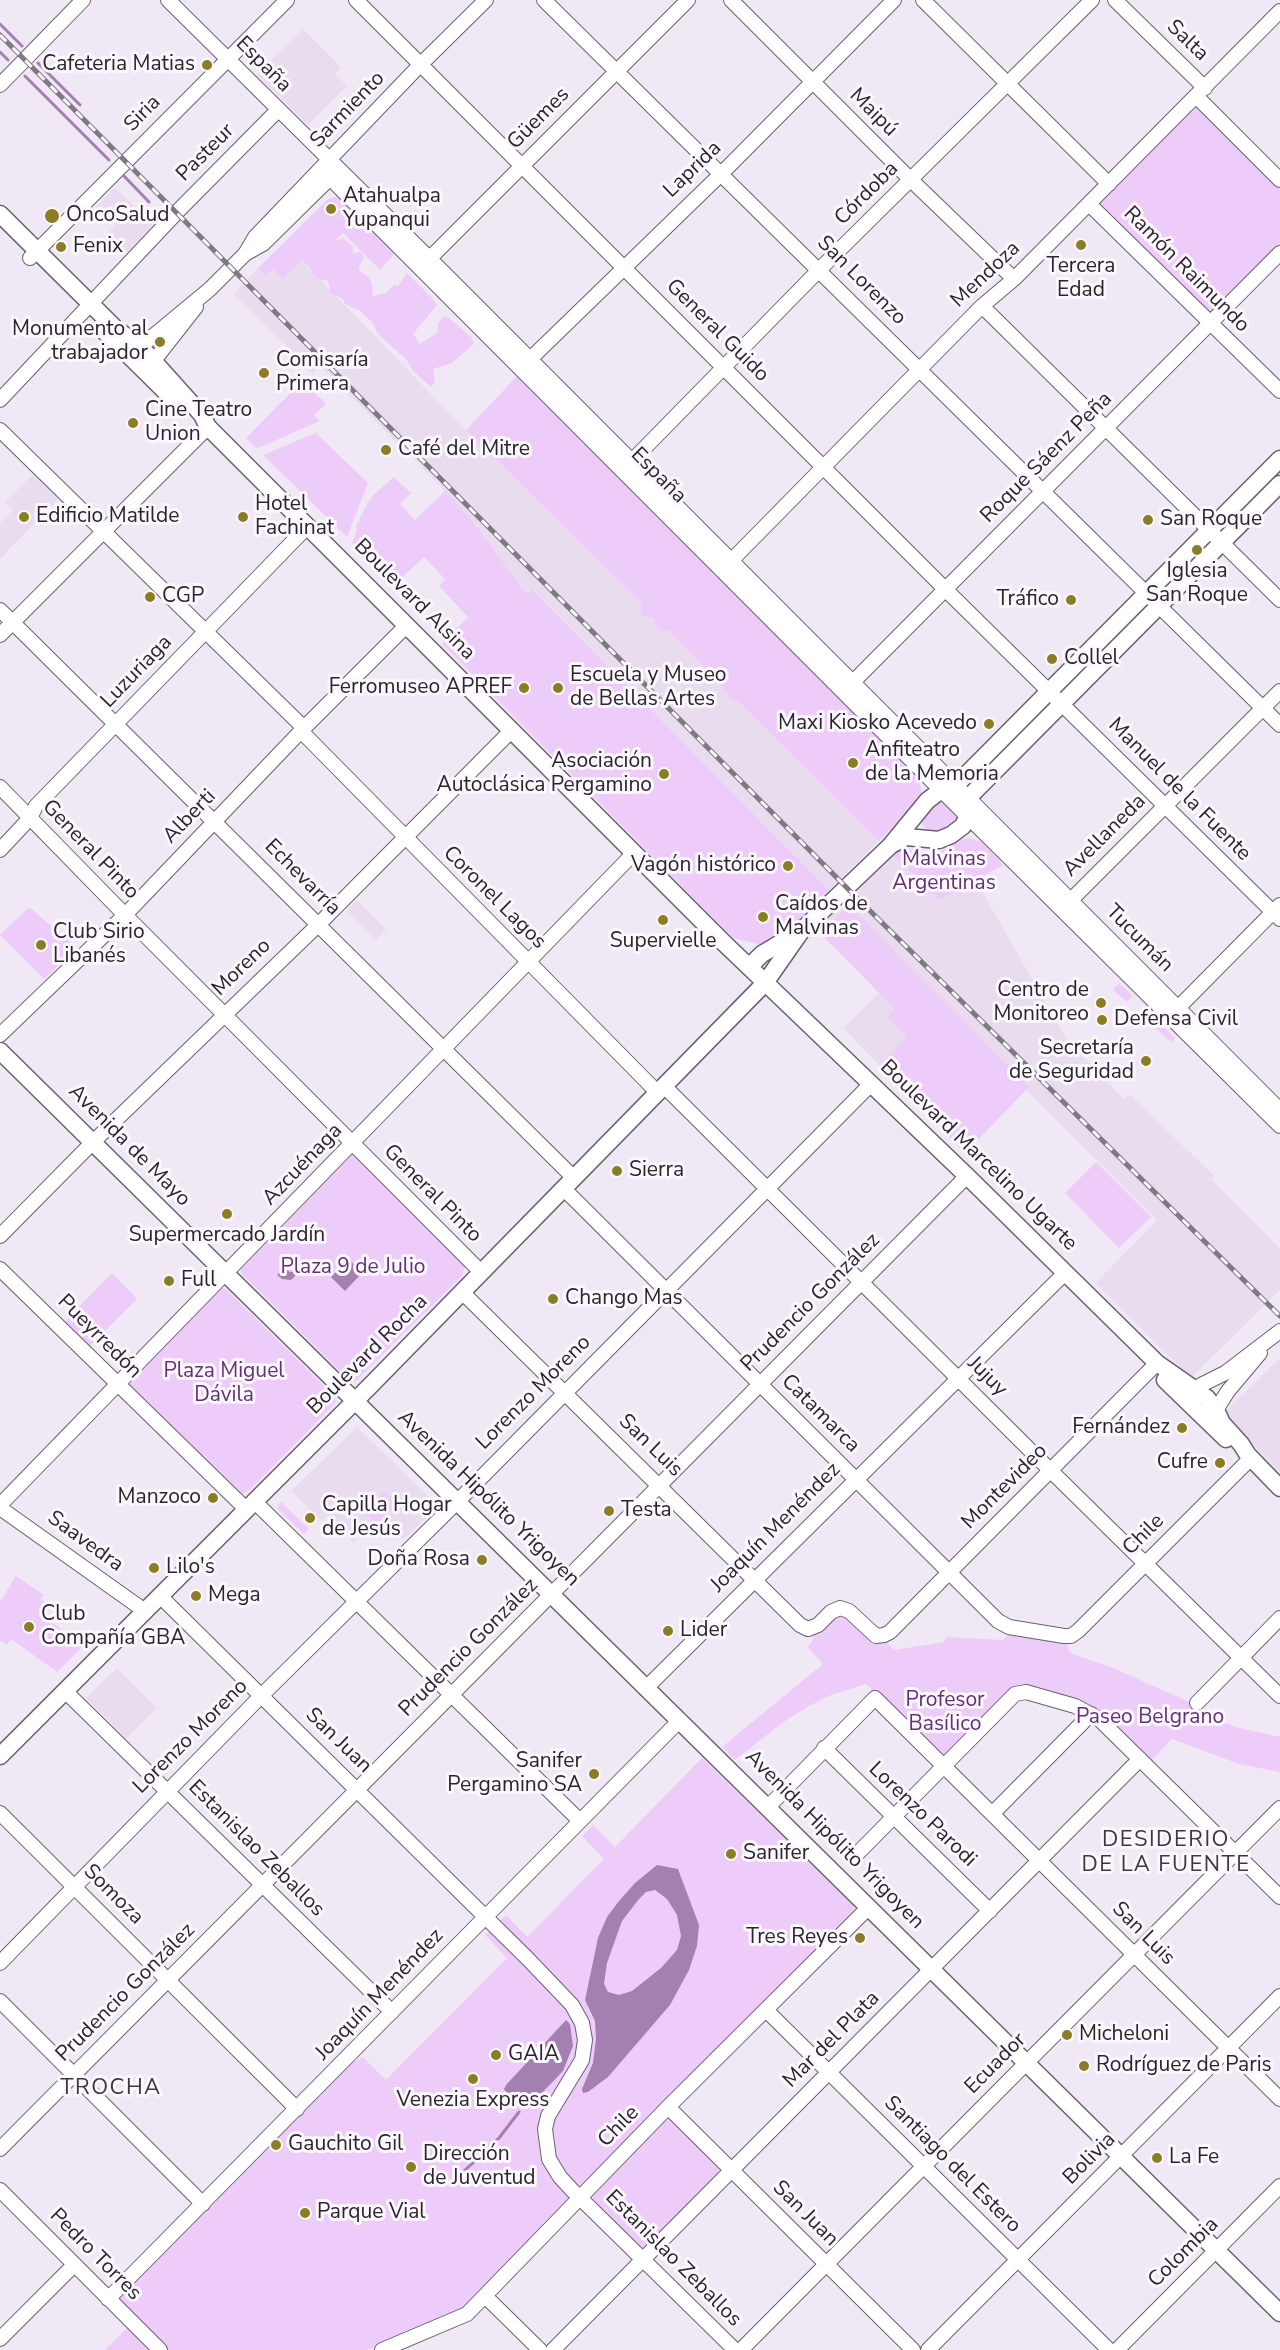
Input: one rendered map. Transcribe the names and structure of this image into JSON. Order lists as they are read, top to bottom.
{
  "streets": {
    "main road": [
      "Boulevard Alsina",
      "Avenida de Mayo",
      "Boulevard Marcelino Ugarte",
      "Boulevard Rocha",
      "Avenida Hipólito Yrigoyen"
    ],
    "street": [
      "Salta",
      "España",
      "Sarmiento",
      "Maipú",
      "Siria",
      "Güemes",
      "Pasteur",
      "Laprida",
      "Córdoba",
      "Ramón Raimundo",
      "Mendoza",
      "San Lorenzo",
      "General Guido",
      "Roque Sáenz Peña",
      "Luzuriaga",
      "Manuel de la Fuente",
      "Alberti",
      "Avellaneda",
      "General Pinto",
      "Echevarría",
      "Coronel Lagos",
      "Tucumán",
      "Moreno",
      "Azcuénaga",
      "Prudencio González",
      "Pueyrredón",
      "Jujuy",
      "Lorenzo Moreno",
      "Catamarca",
      "San Luis",
      "Montevideo",
      "Joaquín Menéndez",
      "Chile",
      "Saavedra",
      "San Juan",
      "Lorenzo Parodi",
      "Estanislao Zeballos",
      "Somoza",
      "Mar del Plata",
      "Ecuador",
      "Bolivia",
      "Santiago del Estero",
      "Colombia",
      "Pedro Torres"
    ]
  },
  "crossings": [
    ["Salta", "Mendoza"],
    ["España", "Sarmiento"],
    ["España", "Siria"],
    ["España", "Güemes"],
    ["España", "Pasteur"],
    ["España", "Laprida"],
    ["España", "Córdoba"],
    ["España", "Mendoza"],
    ["España", "Roque Sáenz Peña"],
    ["España", "Tucumán"],
    ["Sarmiento", "General Guido"],
    ["Sarmiento", "Boulevard Alsina"],
    ["Maipú", "Laprida"],
    ["Maipú", "Córdoba"],
    ["Maipú", "Mendoza"],
    ["Siria", "Boulevard Alsina"],
    ["Güemes", "San Lorenzo"],
    ["Güemes", "General Guido"],
    ["Pasteur", "Boulevard Alsina"],
    ["Laprida", "San Lorenzo"],
    ["Laprida", "General Guido"],
    ["Córdoba", "San Lorenzo"],
    ["Córdoba", "General Guido"],
    ["Ramón Raimundo", "Mendoza"],
    ["Ramón Raimundo", "Roque Sáenz Peña"],
    ["Mendoza", "San Lorenzo"],
    ["Mendoza", "General Guido"],
    ["San Lorenzo", "Roque Sáenz Peña"],
    ["San Lorenzo", "Avellaneda"],
    ["General Guido", "Roque Sáenz Peña"],
    ["General Guido", "Manuel de la Fuente"],
    ["Boulevard Alsina", "Luzuriaga"],
    ["Boulevard Alsina", "Alberti"],
    ["Boulevard Alsina", "Moreno"],
    ["Boulevard Alsina", "Boulevard Marcelino Ugarte"],
    ["Boulevard Alsina", "Azcuénaga"],
    ["Boulevard Alsina", "Boulevard Rocha"],
    ["Luzuriaga", "General Pinto"],
    ["Luzuriaga", "Echevarría"],
    ["Luzuriaga", "Coronel Lagos"],
    ["Manuel de la Fuente", "Avellaneda"],
    ["Alberti", "General Pinto"],
    ["Alberti", "Echevarría"],
    ["Alberti", "Coronel Lagos"],
    ["Avellaneda", "Tucumán"],
    ["General Pinto", "Moreno"],
    ["General Pinto", "Azcuénaga"],
    ["General Pinto", "Boulevard Rocha"],
    ["Echevarría", "Moreno"],
    ["Echevarría", "Azcuénaga"],
    ["Echevarría", "Boulevard Rocha"],
    ["Echevarría", "Catamarca"],
    ["Coronel Lagos", "Moreno"],
    ["Coronel Lagos", "Azcuénaga"],
    ["Coronel Lagos", "Boulevard Rocha"],
    ["Coronel Lagos", "Jujuy"],
    ["Moreno", "Avenida de Mayo"],
    ["Avenida de Mayo", "Azcuénaga"],
    ["Avenida de Mayo", "Boulevard Rocha"],
    ["Avenida de Mayo", "Avenida Hipólito Yrigoyen"],
    ["Boulevard Marcelino Ugarte", "Prudencio González"],
    ["Boulevard Marcelino Ugarte", "Boulevard Rocha"],
    ["Boulevard Marcelino Ugarte", "Lorenzo Moreno"],
    ["Boulevard Marcelino Ugarte", "Montevideo"],
    ["Boulevard Marcelino Ugarte", "Joaquín Menéndez"],
    ["Boulevard Marcelino Ugarte", "Chile"],
    ["Azcuénaga", "Pueyrredón"],
    ["Azcuénaga", "Saavedra"],
    ["Prudencio González", "Jujuy"],
    ["Prudencio González", "Catamarca"],
    ["Prudencio González", "San Luis"],
    ["Prudencio González", "Avenida Hipólito Yrigoyen"],
    ["Prudencio González", "San Juan"],
    ["Prudencio González", "Estanislao Zeballos"],
    ["Prudencio González", "Somoza"],
    ["Pueyrredón", "Boulevard Rocha"],
    ["Boulevard Rocha", "Jujuy"],
    ["Boulevard Rocha", "Catamarca"],
    ["Boulevard Rocha", "San Luis"],
    ["Boulevard Rocha", "Avenida Hipólito Yrigoyen"],
    ["Boulevard Rocha", "Saavedra"],
    ["Boulevard Rocha", "San Juan"],
    ["Boulevard Rocha", "Estanislao Zeballos"],
    ["Jujuy", "Lorenzo Moreno"],
    ["Jujuy", "Montevideo"],
    ["Jujuy", "Joaquín Menéndez"],
    ["Jujuy", "Chile"],
    ["Lorenzo Moreno", "Catamarca"],
    ["Lorenzo Moreno", "San Luis"],
    ["Lorenzo Moreno", "Avenida Hipólito Yrigoyen"],
    ["Lorenzo Moreno", "San Juan"],
    ["Lorenzo Moreno", "Estanislao Zeballos"],
    ["Lorenzo Moreno", "Somoza"],
    ["Catamarca", "Montevideo"],
    ["Catamarca", "Joaquín Menéndez"],
    ["Catamarca", "Chile"],
    ["San Luis", "Montevideo"],
    ["San Luis", "Joaquín Menéndez"],
    ["San Luis", "Lorenzo Parodi"],
    ["San Luis", "Mar del Plata"],
    ["San Luis", "Ecuador"],
    ["San Luis", "Bolivia"],
    ["Avenida Hipólito Yrigoyen", "Joaquín Menéndez"],
    ["Avenida Hipólito Yrigoyen", "Chile"],
    ["Avenida Hipólito Yrigoyen", "Mar del Plata"],
    ["Avenida Hipólito Yrigoyen", "Ecuador"],
    ["Avenida Hipólito Yrigoyen", "Bolivia"],
    ["Avenida Hipólito Yrigoyen", "Colombia"],
    ["Joaquín Menéndez", "San Juan"],
    ["Joaquín Menéndez", "Estanislao Zeballos"],
    ["Joaquín Menéndez", "Somoza"],
    ["Joaquín Menéndez", "Pedro Torres"],
    ["Chile", "San Juan"],
    ["Chile", "Estanislao Zeballos"],
    ["Chile", "Santiago del Estero"],
    ["San Juan", "Estanislao Zeballos"],
    ["San Juan", "Mar del Plata"],
    ["San Juan", "Ecuador"],
    ["Lorenzo Parodi", "Mar del Plata"],
    ["Estanislao Zeballos", "Mar del Plata"],
    ["Mar del Plata", "Santiago del Estero"],
    ["Ecuador", "Santiago del Estero"],
    ["Bolivia", "Santiago del Estero"]
  ],
  "districts": ["DESIDERIO DE LA FUENTE", "TROCHA"],
  "parks": [
    "Malvinas Argentinas",
    "Plaza 9 de Julio",
    "Plaza Miguel Dávila",
    "Profesor Basílico",
    "Paseo Belgrano"
  ],
  "places": [
    "Cafeteria Matias",
    "Atahualpa Yupanqui",
    "OncoSalud",
    "Tercera Edad",
    "Fenix",
    "Monumento al trabajador",
    "Comisaría Primera",
    "Cine Teatro Union",
    "Café del Mitre",
    "Edificio Matilde",
    "Hotel Fachinat",
    "San Roque",
    "Iglesia San Roque",
    "CGP",
    "Tráfico",
    "Collel",
    "Ferromuseo APREF",
    "Escuela y Museo de Bellas Artes",
    "Maxi Kiosko Acevedo",
    "Anfiteatro de la Memoria",
    "Asociación Autoclásica Pergamino",
    "Vagón histórico",
    "Caídos de Malvinas",
    "Supervielle",
    "Club Sirio Libanés",
    "Centro de Monitoreo",
    "Defensa Civil",
    "Secretaría de Seguridad",
    "Sierra",
    "Supermercado Jardín",
    "Full",
    "Chango Mas",
    "Fernández",
    "Cufre",
    "Manzoco",
    "Testa",
    "Capilla Hogar de Jesús",
    "Doña Rosa",
    "Lilo's",
    "Mega",
    "Club Compañía GBA",
    "Lider",
    "Sanifer Pergamino SA",
    "Sanifer",
    "Tres Reyes",
    "Micheloni",
    "GAIA",
    "Rodríguez de Paris",
    "Venezia Express",
    "Gauchito Gil",
    "La Fe",
    "Dirección de Juventud",
    "Parque Vial"
  ]
}
